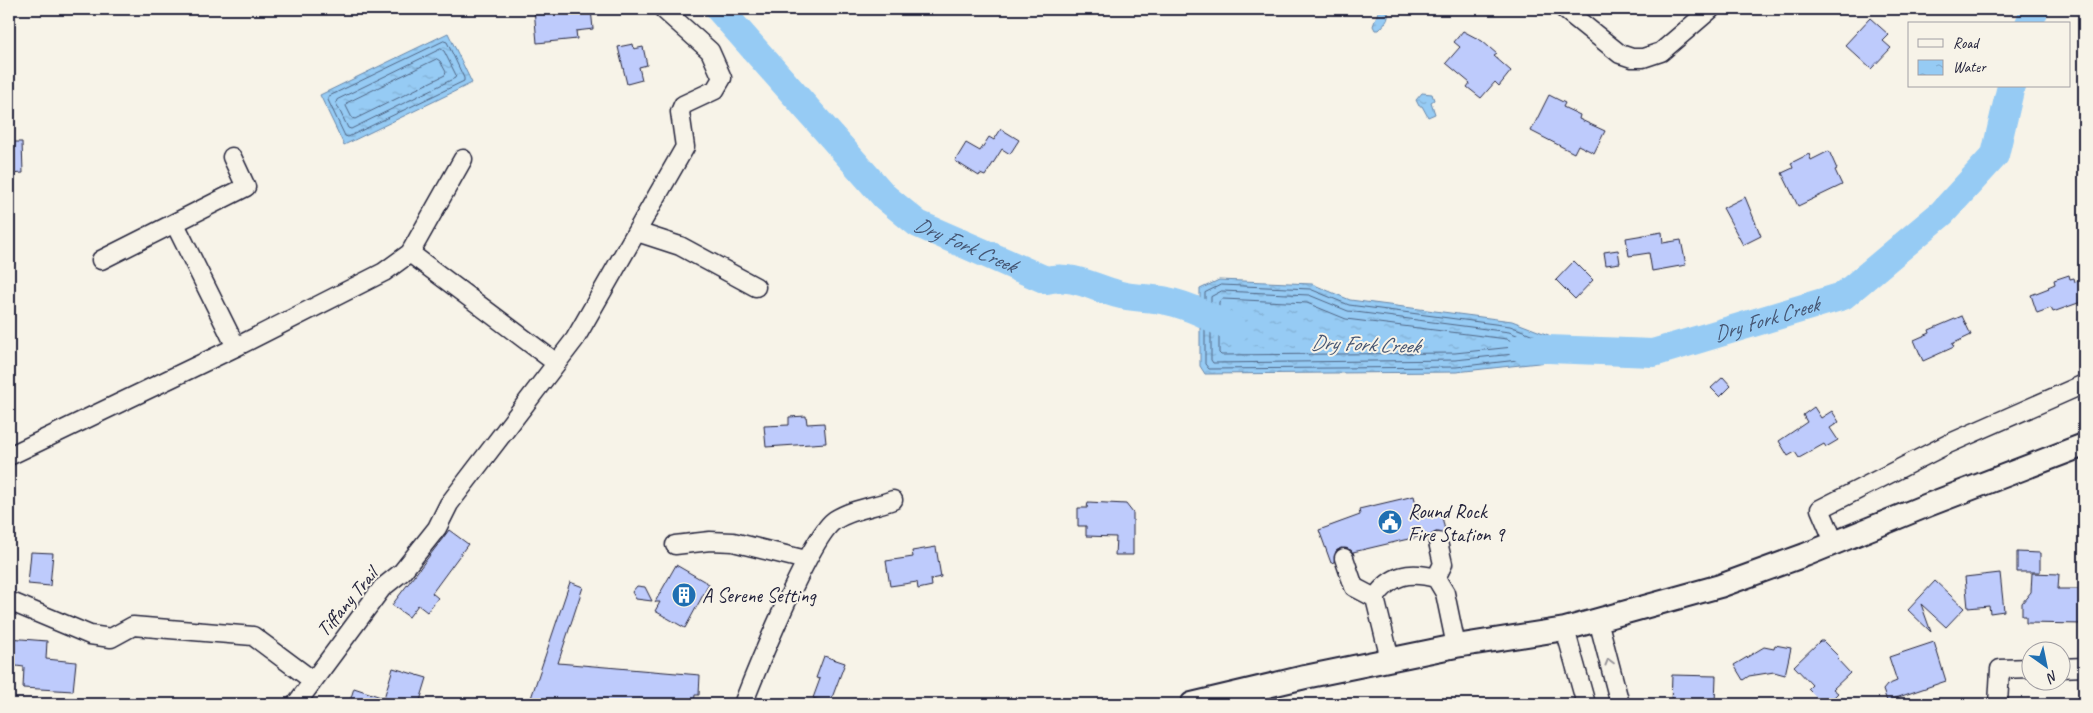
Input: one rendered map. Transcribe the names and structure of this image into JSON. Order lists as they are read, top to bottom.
{
  "streets": {
    "street": ["Tiffany Trail"]
  },
  "water": ["Dry Fork Creek"],
  "places": {
    "public building": ["Round Rock Fire Station 9"],
    "building": ["A Serene Setting"]
  },
  "legend": ["Road", "Water"],
  "north": "bottom right"
}
